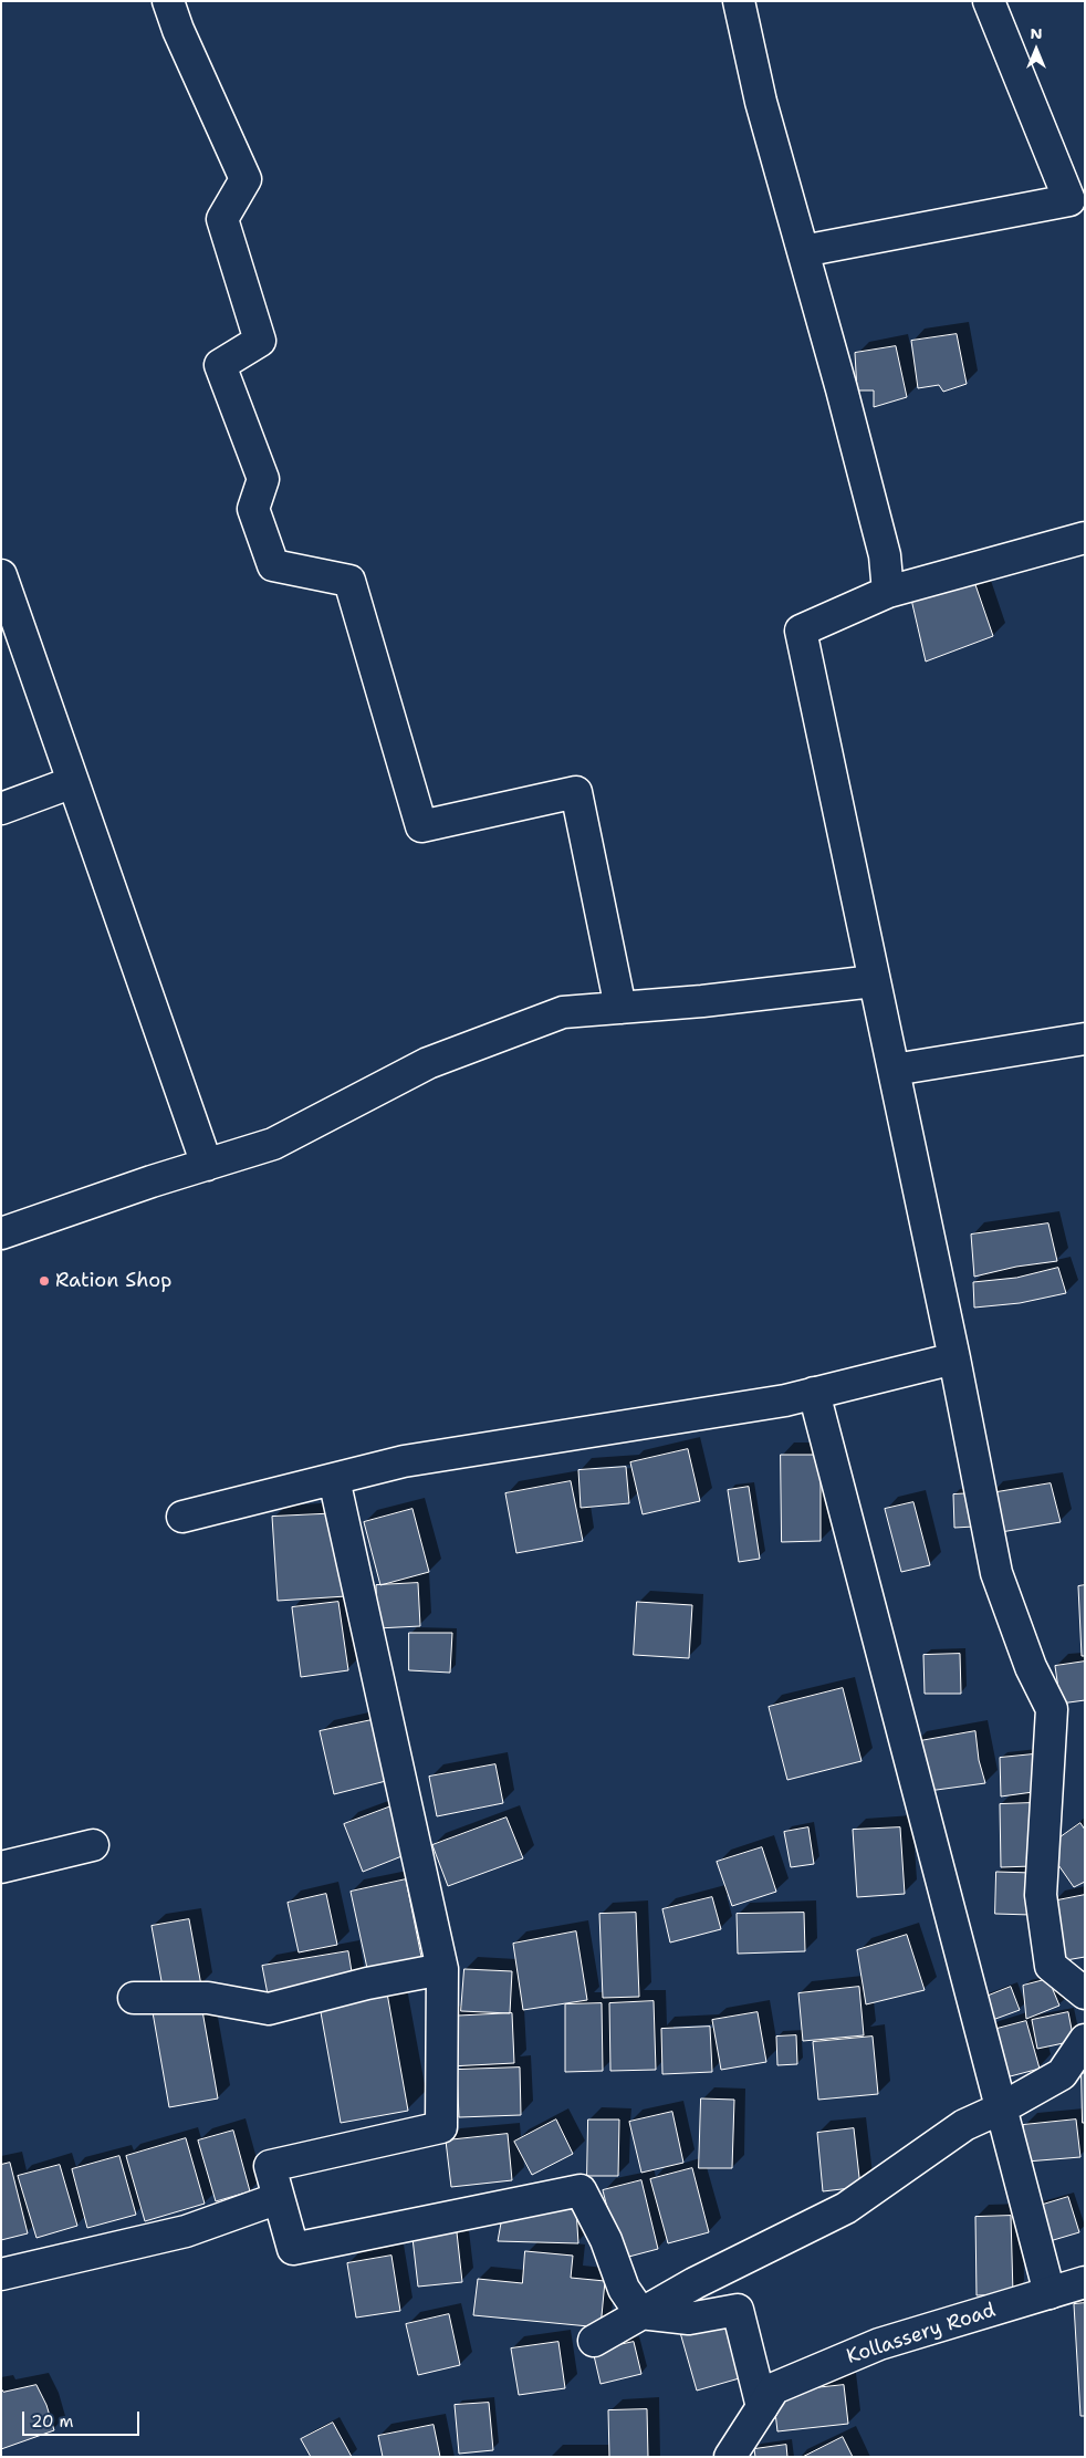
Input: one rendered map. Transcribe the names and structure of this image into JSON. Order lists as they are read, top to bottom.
{
  "streets": {
    "street": ["Kollassery Road"]
  },
  "places": ["Ration Shop"],
  "scale_bar": "20 m",
  "north": "top"
}
